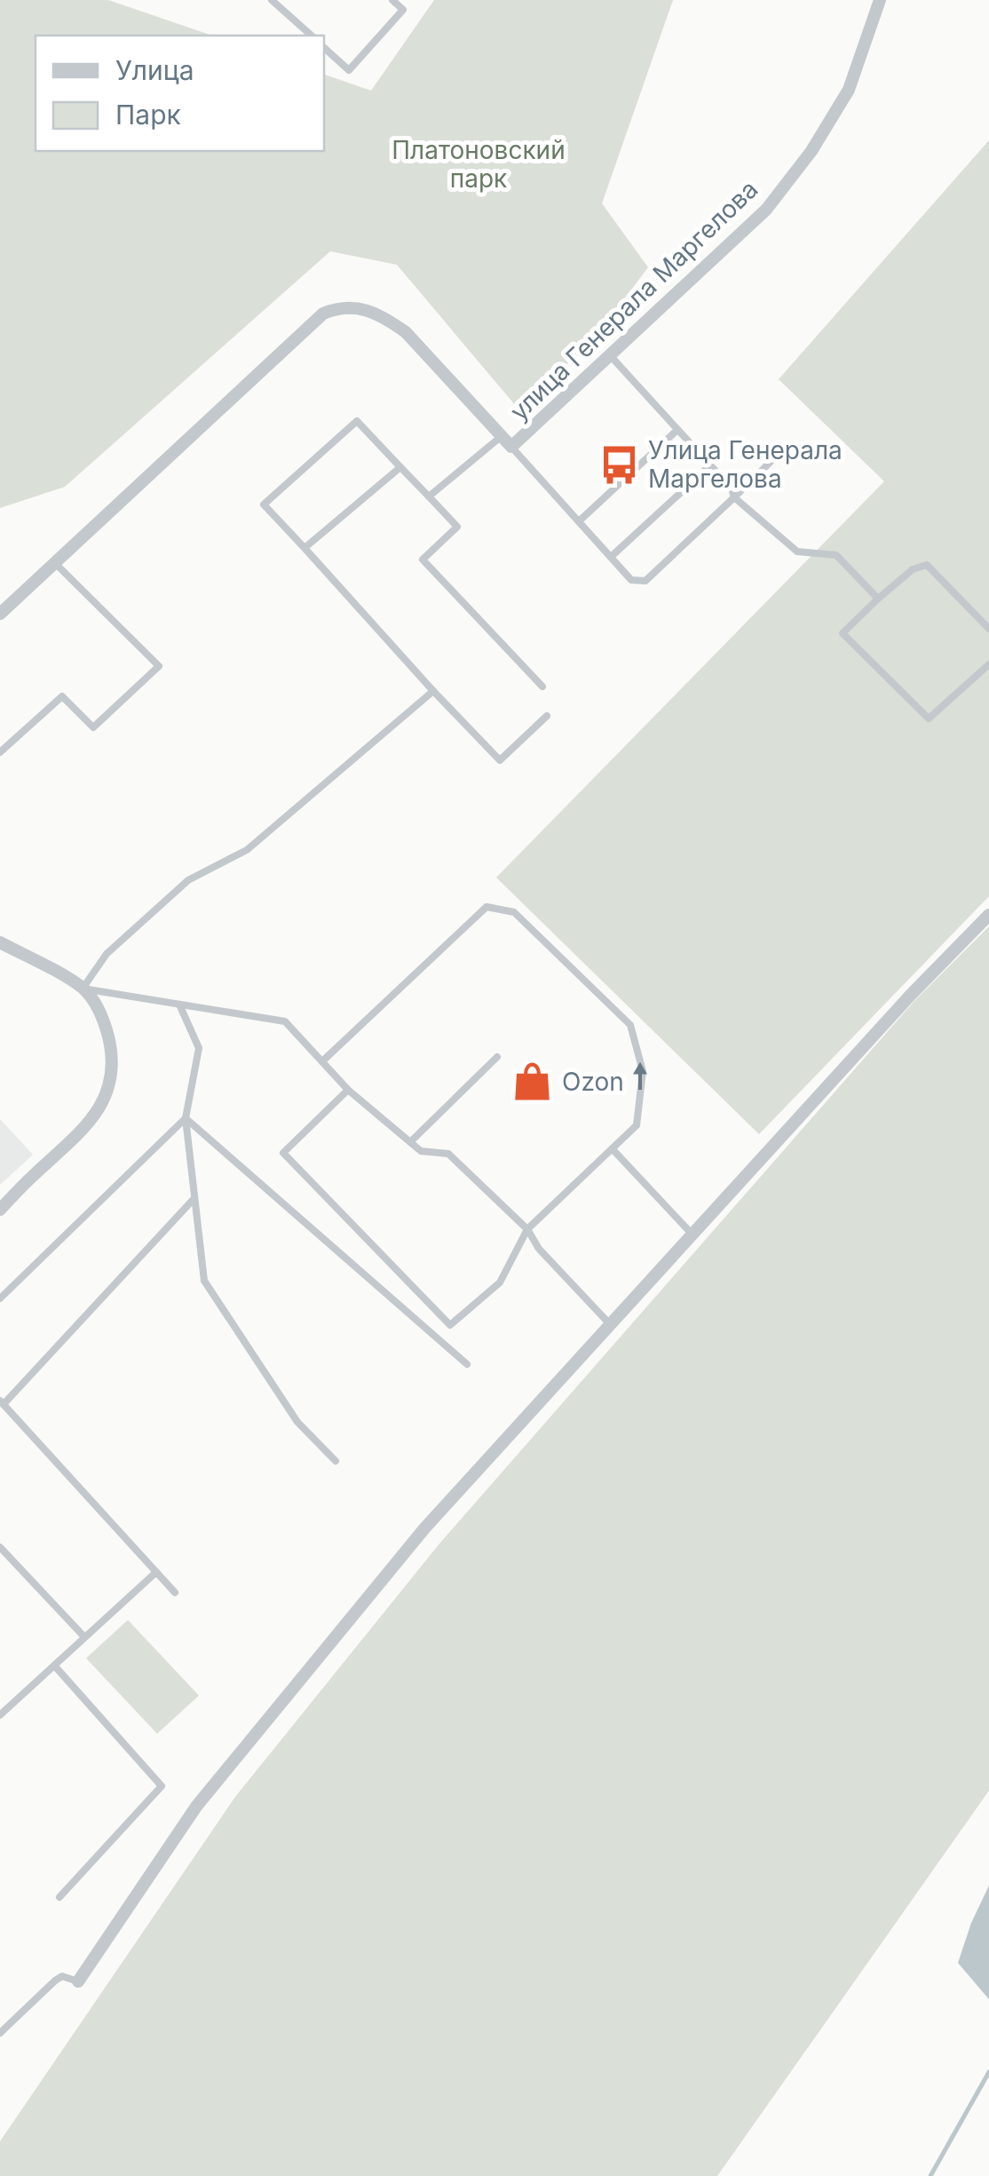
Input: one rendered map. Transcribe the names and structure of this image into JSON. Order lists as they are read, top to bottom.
{
  "streets": {
    "street": ["улица Генерала Маргелова"]
  },
  "parks": ["Платоновский парк"],
  "places": {
    "bus stop": ["Улица Генерала Маргелова"],
    "shop": ["Ozon"]
  },
  "legend": ["Улица", "Парк"]
}
